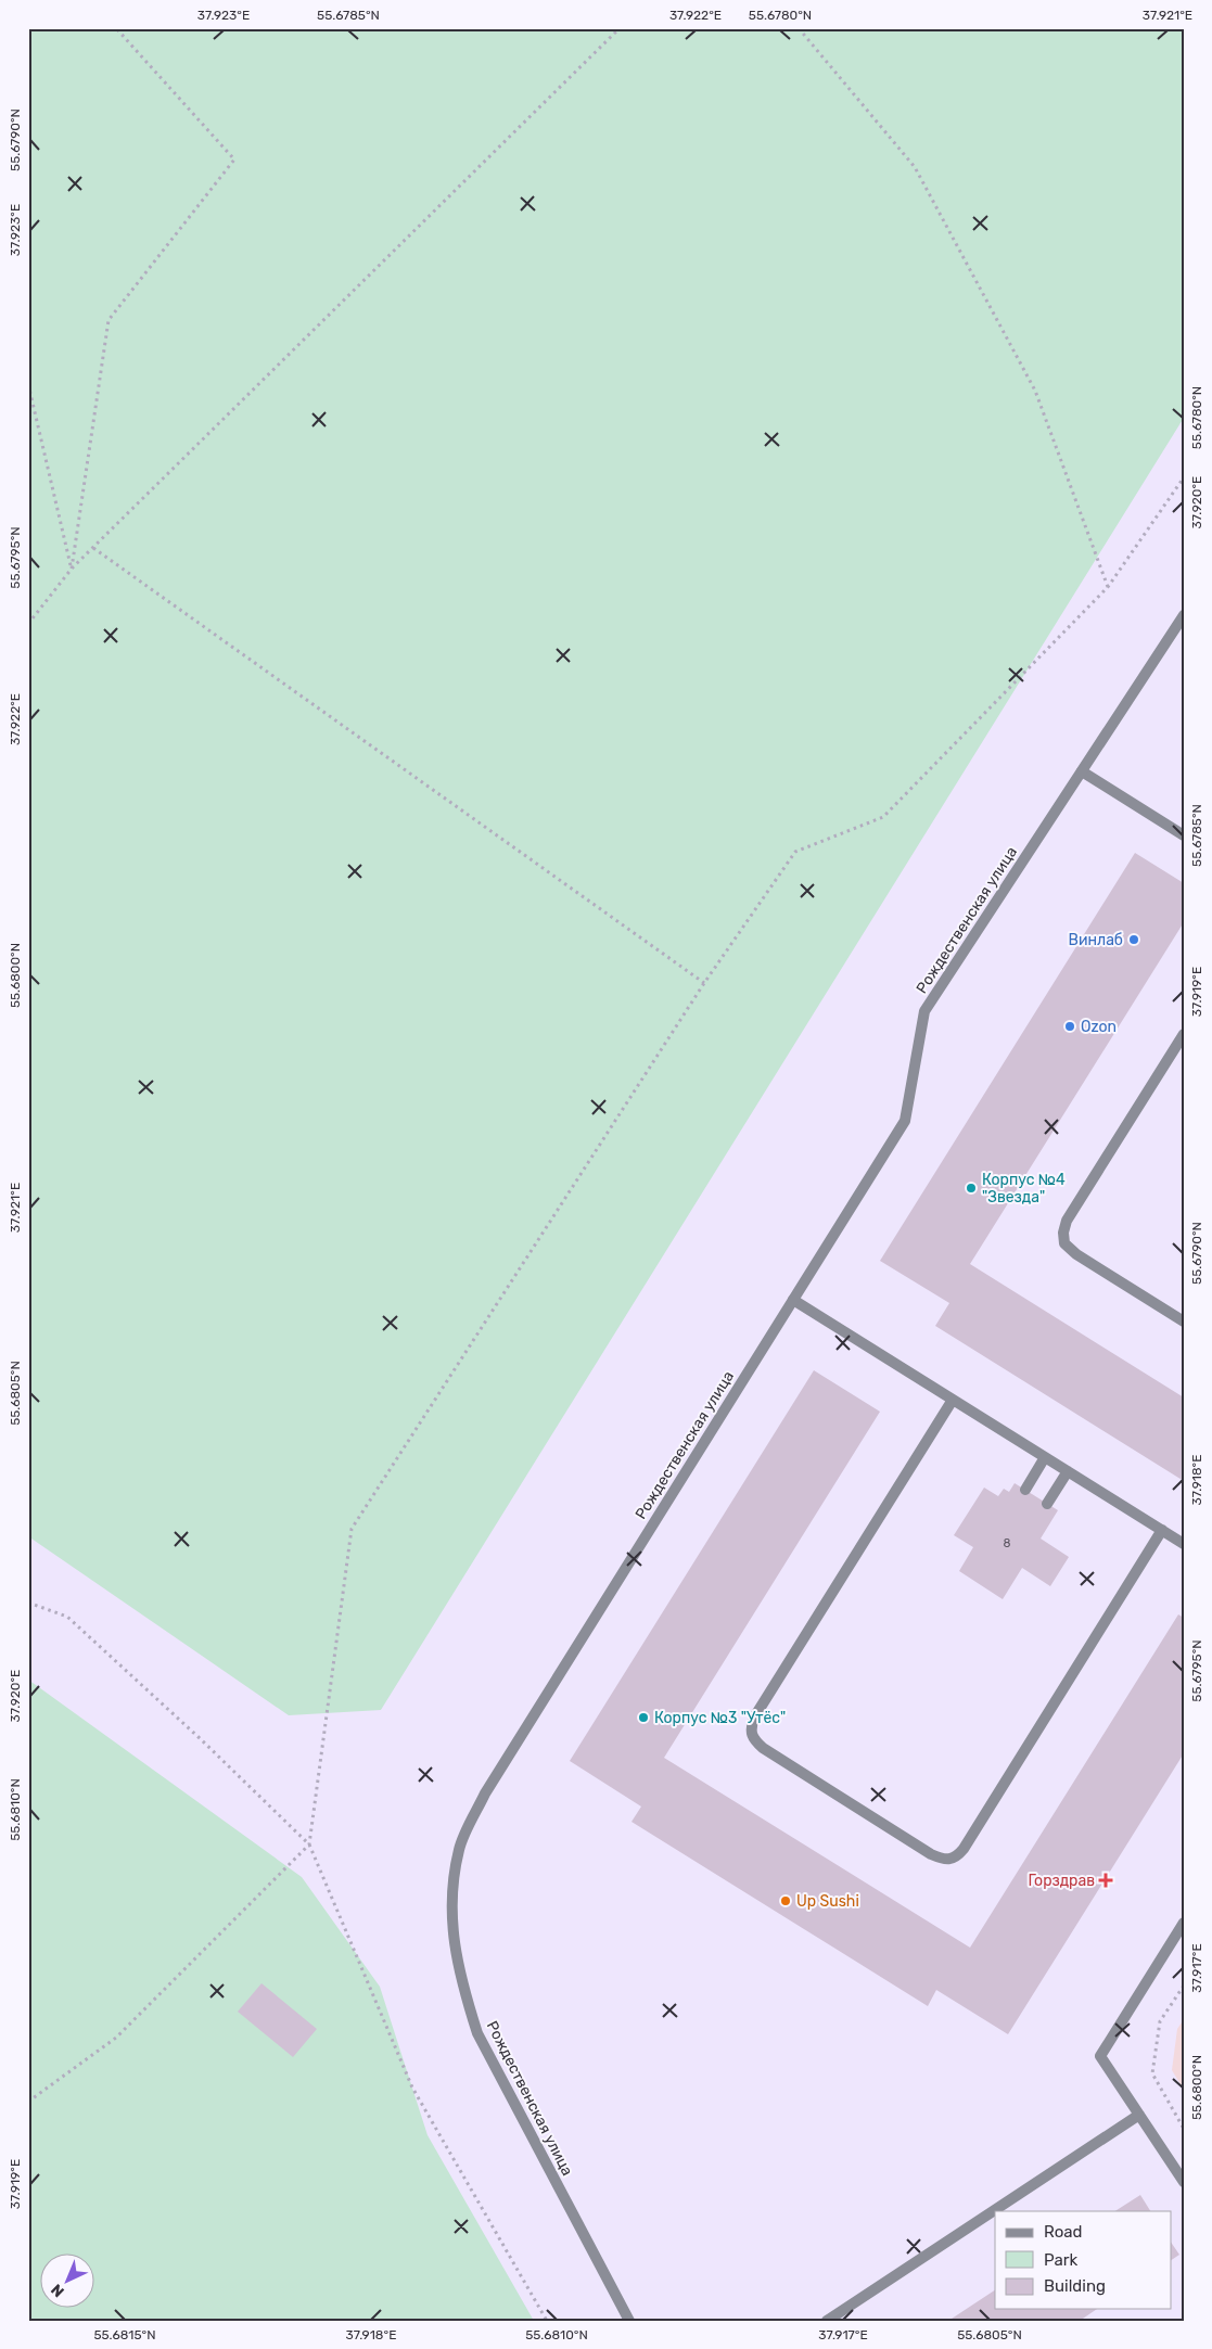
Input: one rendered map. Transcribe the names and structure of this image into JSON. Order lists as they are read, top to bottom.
{
  "streets": {
    "street": ["Рождественская улица"]
  },
  "places": {
    "other": [
      "Винлаб",
      "Ozon",
      "Корпус №4 \"Звезда\"",
      "Корпус №3 \"Утёс\"",
      "Up Sushi"
    ],
    "health": ["Горздрав"]
  },
  "house_numbers": ["8"],
  "legend": ["Road", "Park", "Building"],
  "north": "bottom left",
  "coordinates": [
    "37.923°E",
    "55.6785°N",
    "37.922°E",
    "55.6780°N",
    "37.921°E",
    "55.6790°N",
    "37.920°E",
    "55.6795°N",
    "55.6800°N",
    "37.919°E",
    "55.6805°N",
    "37.918°E",
    "55.6810°N",
    "37.917°E",
    "55.6815°N"
  ]
}
